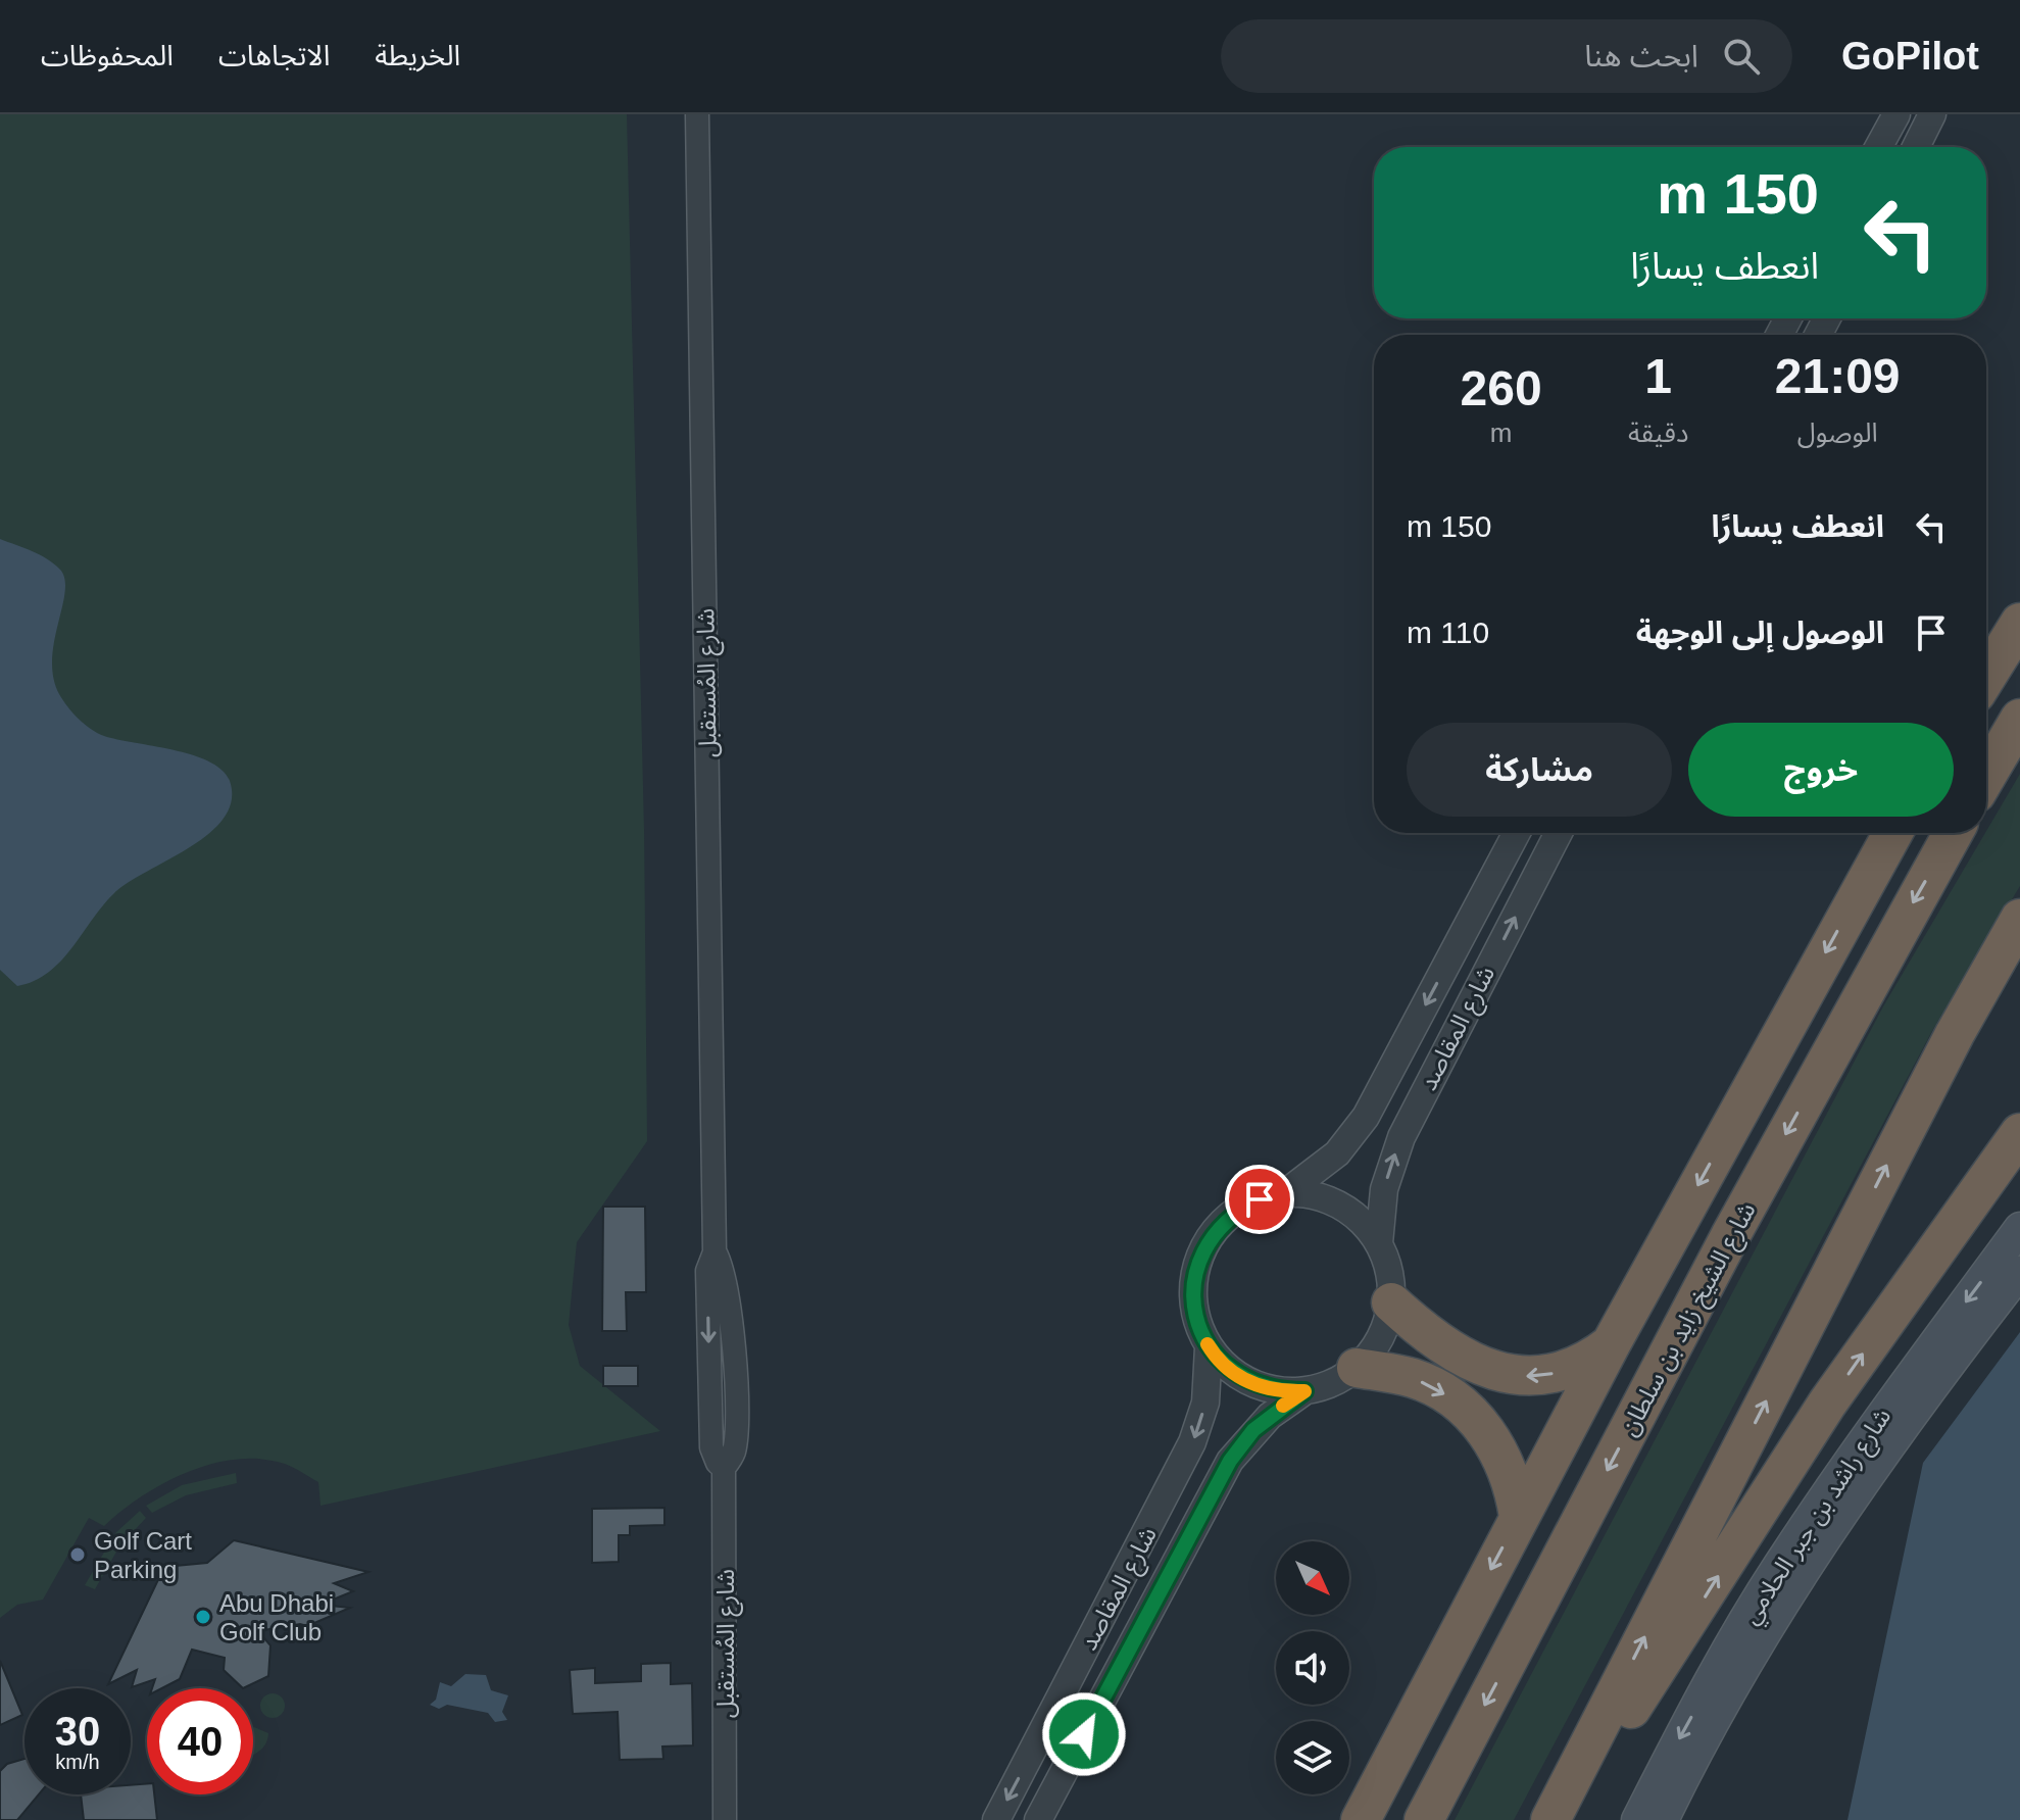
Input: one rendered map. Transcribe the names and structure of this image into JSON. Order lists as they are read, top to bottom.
{
  "streets": {
    "highway": ["شارع الشيخ زايد بن سلطان"],
    "main road": ["شارع راشد بن جبر الحلامي"],
    "street": ["شارع المُستقبل", "شارع المقاصد"]
  },
  "places": ["Golf Cart Parking", "Abu Dhabi Golf Club"],
  "north": "bottom right",
  "page": {
    "header": "GoPilot",
    "search": "ابحث هنا",
    "nav": ["الخريطة", "الاتجاهات", "المحفوظات"],
    "turn": ["150 m", "انعطف يسارًا"],
    "eta": [
      "21:09",
      "الوصول",
      "1",
      "دقيقة",
      "260",
      "m"
    ],
    "list": [
      {
        "name": "انعطف يسارًا",
        "value": "150 m"
      },
      {
        "name": "الوصول إلى الوجهة",
        "value": "110 m"
      }
    ],
    "buttons": ["خروج", "مشاركة"],
    "speed": "30 km/h",
    "limit": "40"
  }
}
